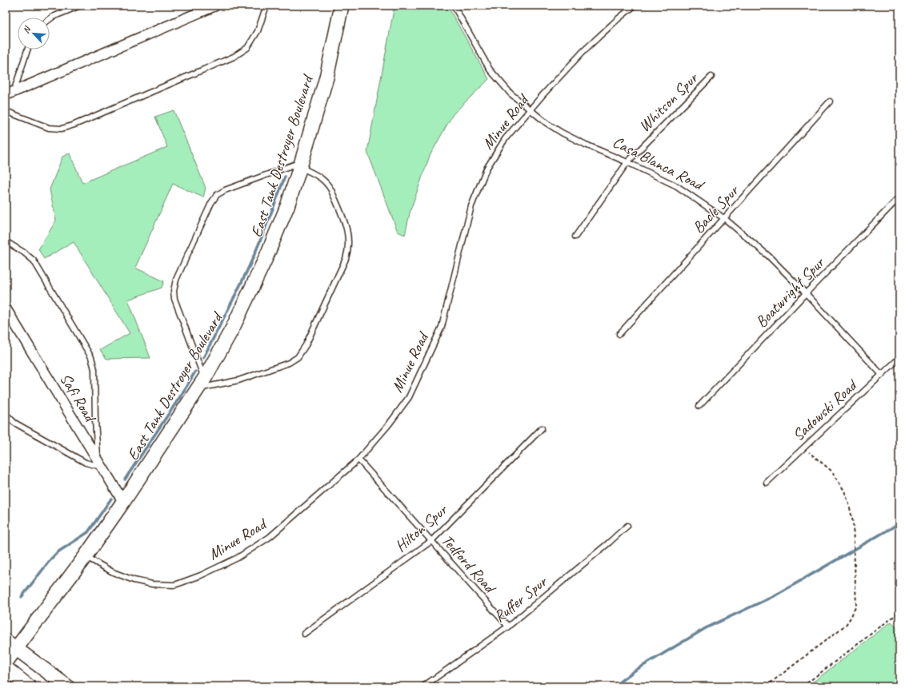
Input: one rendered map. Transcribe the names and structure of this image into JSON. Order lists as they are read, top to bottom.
{
  "streets": {
    "street": ["East Tank Destroyer Boulevard", "Safi Road"],
    "lane": [
      "Whitson Spur",
      "Minue Road",
      "Casa Blanca Road",
      "Bacle Spur",
      "Boatwright Spur",
      "Sadowski Road",
      "Hilton Spur",
      "Tedford Road",
      "Ruffer Spur"
    ]
  },
  "crossings": [
    ["Whitson Spur", "Casa Blanca Road"],
    ["Minue Road", "East Tank Destroyer Boulevard"],
    ["Minue Road", "Casa Blanca Road"],
    ["Minue Road", "Tedford Road"],
    ["East Tank Destroyer Boulevard", "Safi Road"],
    ["Casa Blanca Road", "Bacle Spur"],
    ["Casa Blanca Road", "Boatwright Spur"],
    ["Casa Blanca Road", "Sadowski Road"],
    ["Hilton Spur", "Tedford Road"],
    ["Tedford Road", "Ruffer Spur"]
  ],
  "north": "top left"
}
